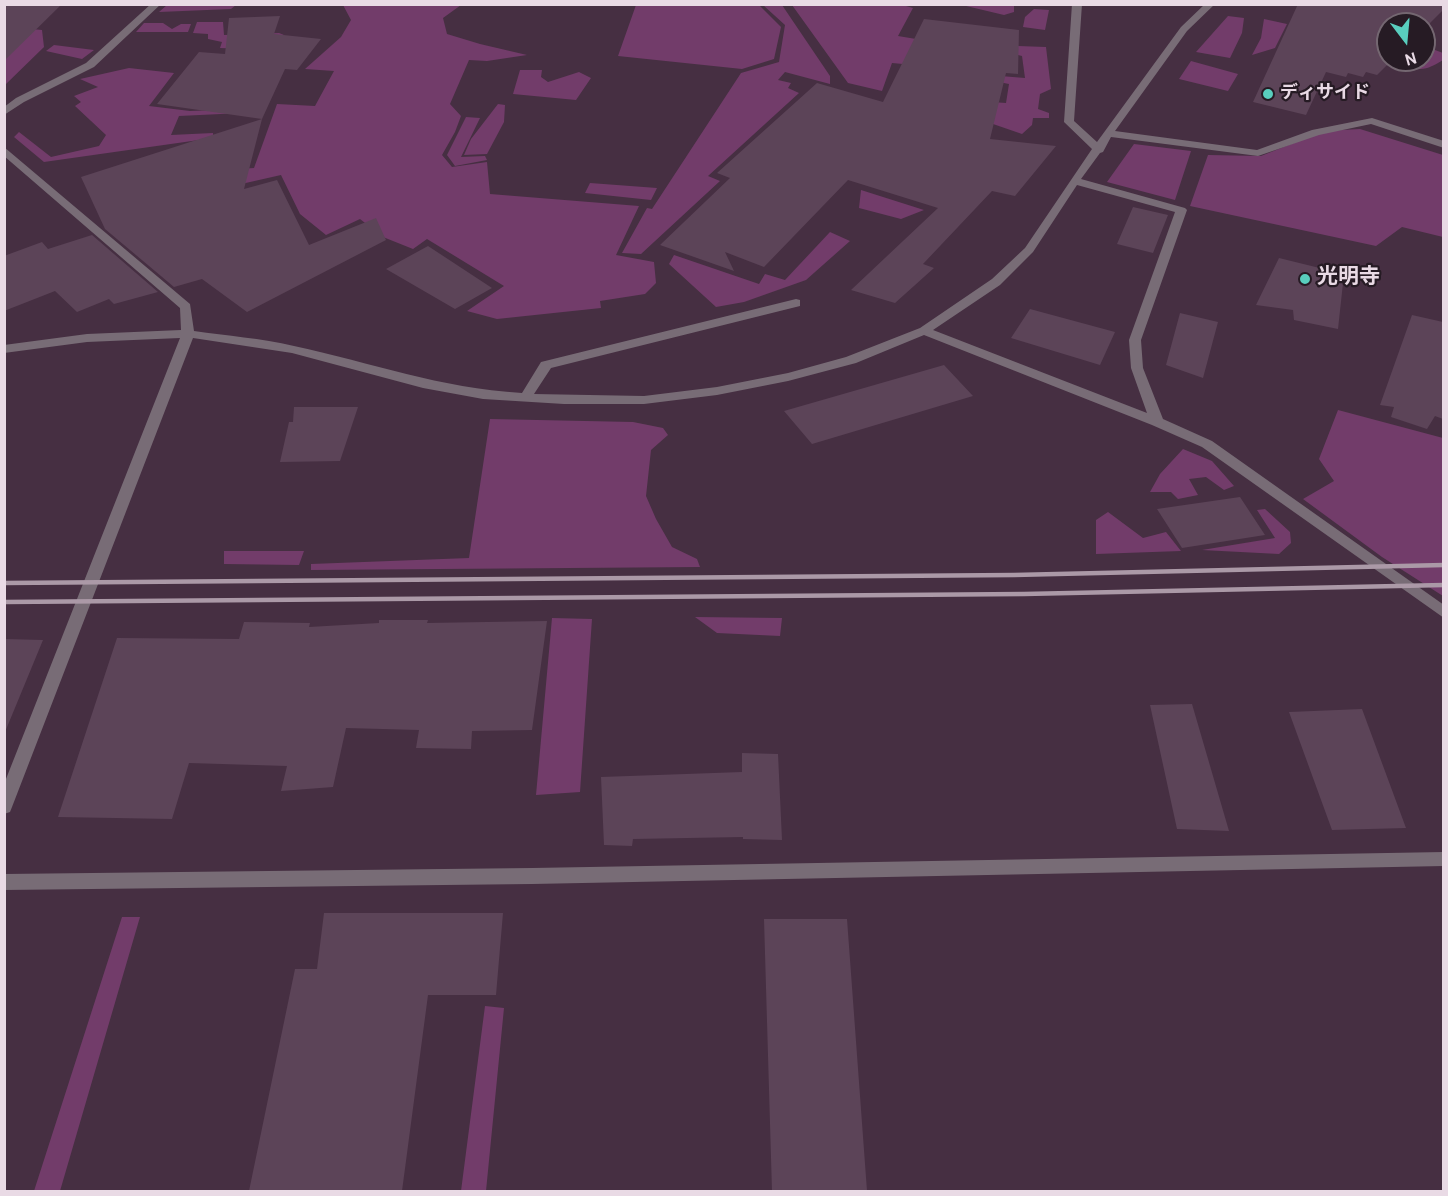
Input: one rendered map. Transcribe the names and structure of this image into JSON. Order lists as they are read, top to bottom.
{
  "places": ["ディサイド", "光明寺"],
  "north": "bottom"
}
